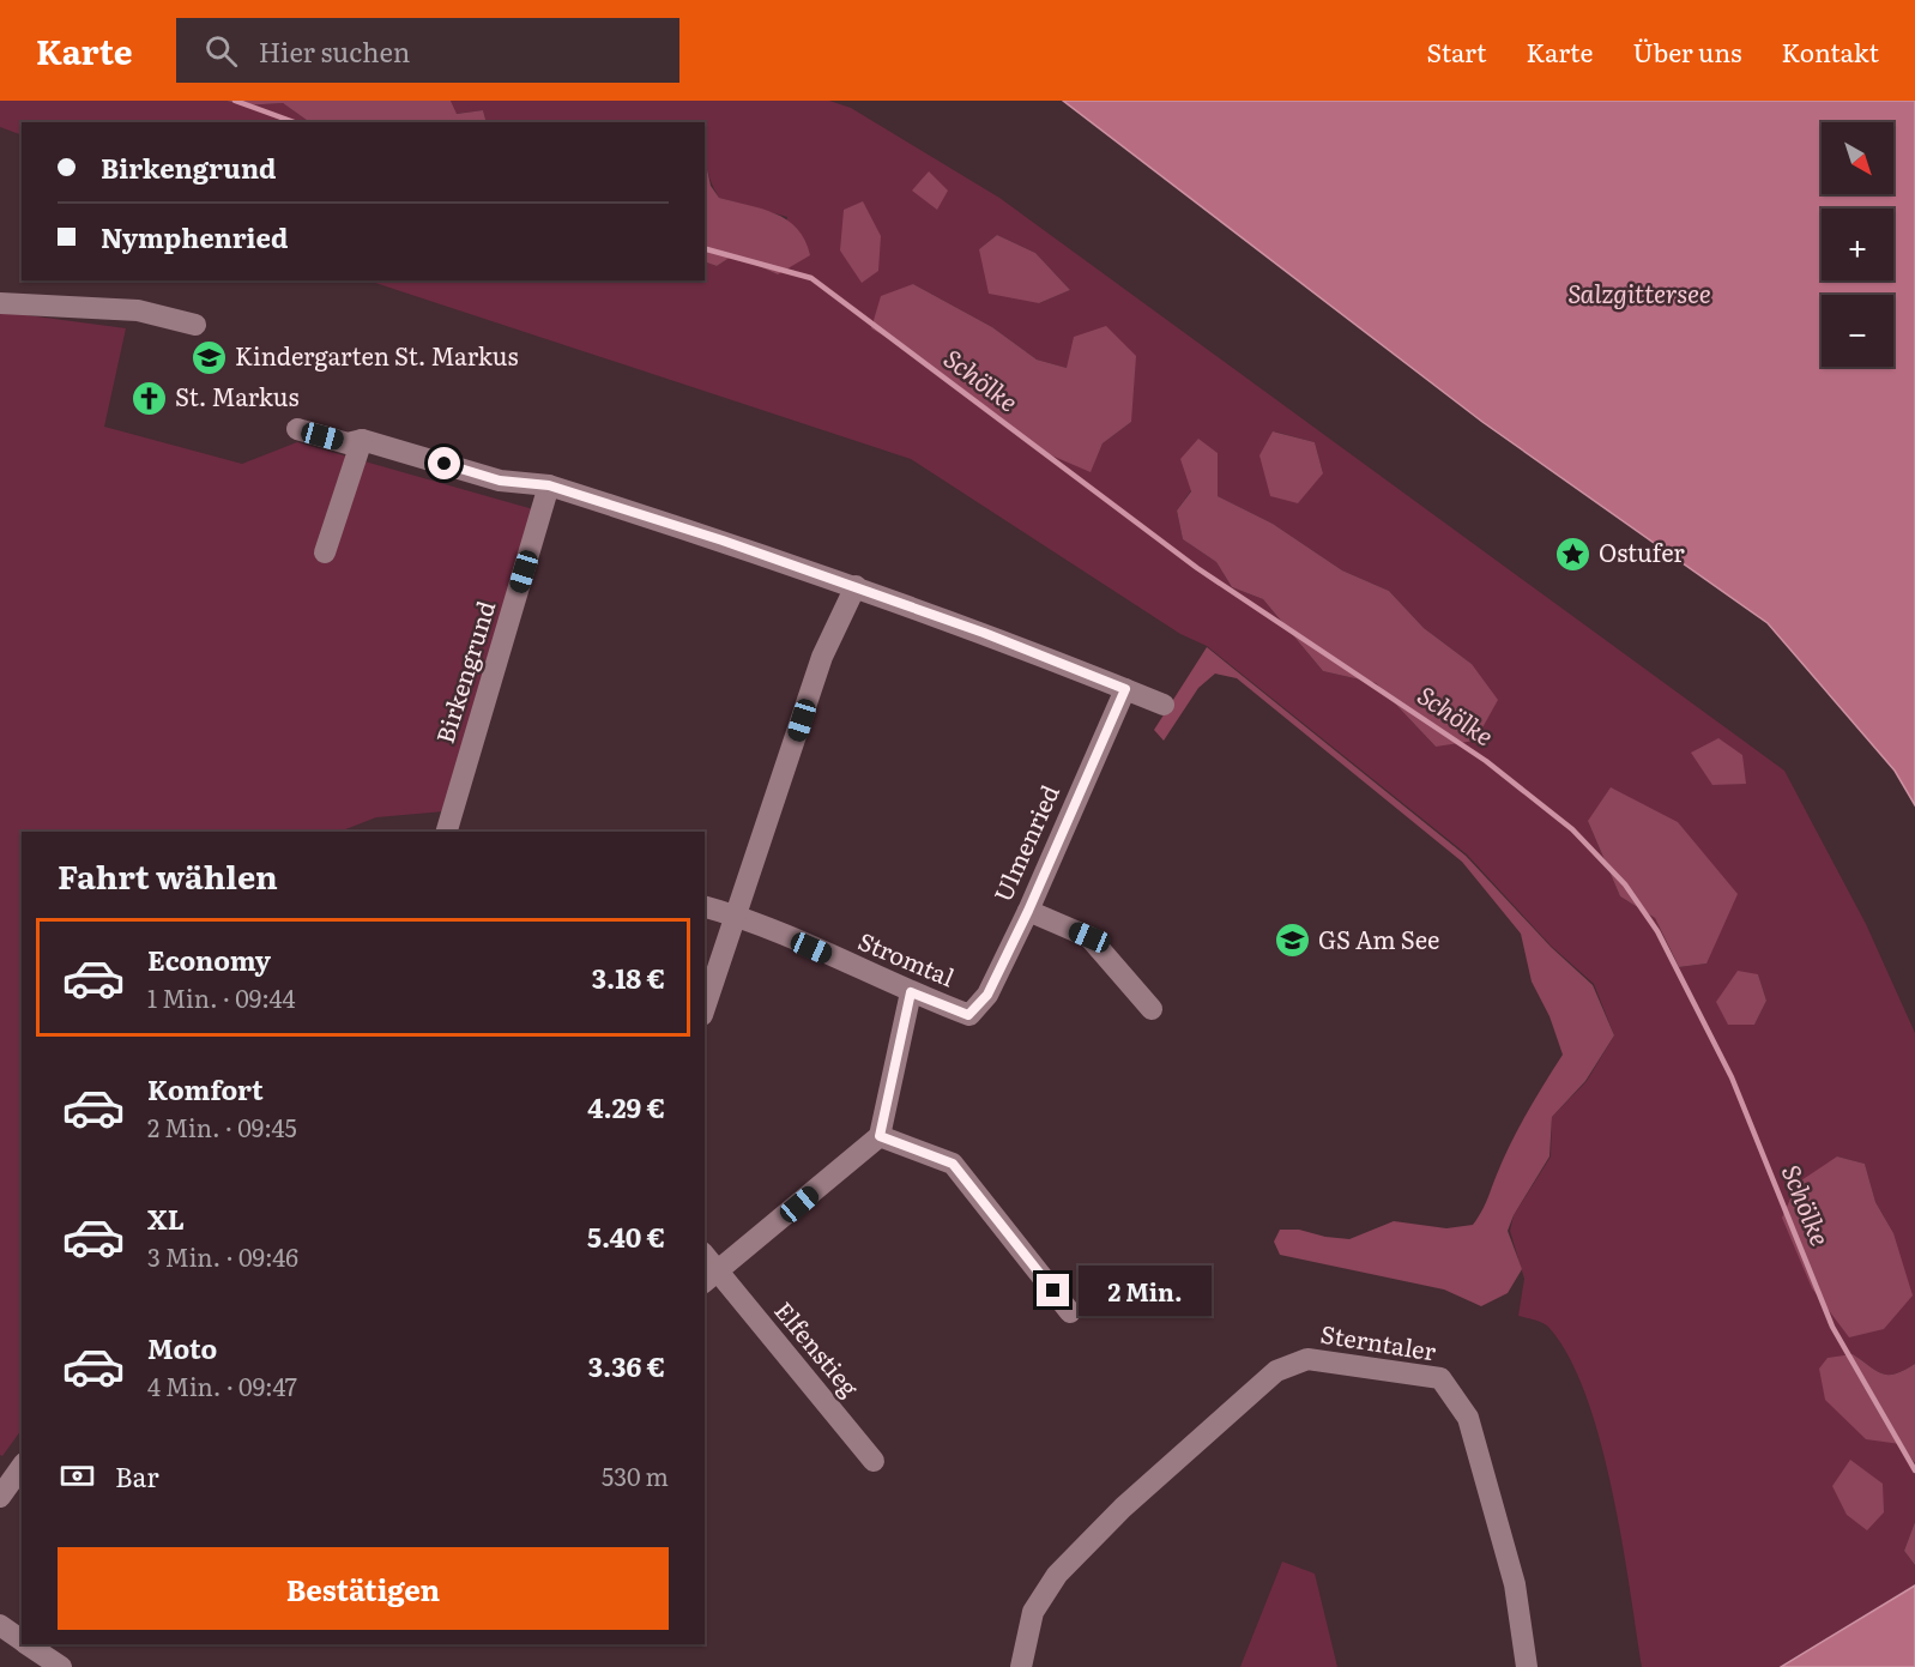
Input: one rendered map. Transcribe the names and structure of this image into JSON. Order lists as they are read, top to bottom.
{
  "streets": {
    "street": [
      "Birkengrund",
      "Ulmenried",
      "Stromtal",
      "Sterntaler",
      "Elfenstieg"
    ]
  },
  "crossings": [
    ["Ulmenried", "Stromtal"]
  ],
  "water": ["Salzgittersee", "Schölke"],
  "places": {
    "school or university": ["Kindergarten St. Markus", "GS Am See"],
    "church": ["St. Markus"],
    "place": ["Ostufer"]
  },
  "north": "bottom right",
  "page": {
    "header": "Karte",
    "search": "Hier suchen",
    "nav": [
      "Start",
      "Karte",
      "Über uns",
      "Kontakt"
    ],
    "map_buttons": ["+", "−"],
    "banner": ["Birkengrund", "Nymphenried"],
    "heading": "Fahrt wählen",
    "list": [
      {
        "name": "Economy",
        "note": "1 Min. · 09:44",
        "value": "3.18 €"
      },
      {
        "name": "Komfort",
        "note": "2 Min. · 09:45",
        "value": "4.29 €"
      },
      {
        "name": "XL",
        "note": "3 Min. · 09:46",
        "value": "5.40 €"
      },
      {
        "name": "Moto",
        "note": "4 Min. · 09:47",
        "value": "3.36 €"
      }
    ],
    "bubble": "2 Min.",
    "pay": ["Bar", "530 m"],
    "buttons": "Bestätigen"
  }
}
